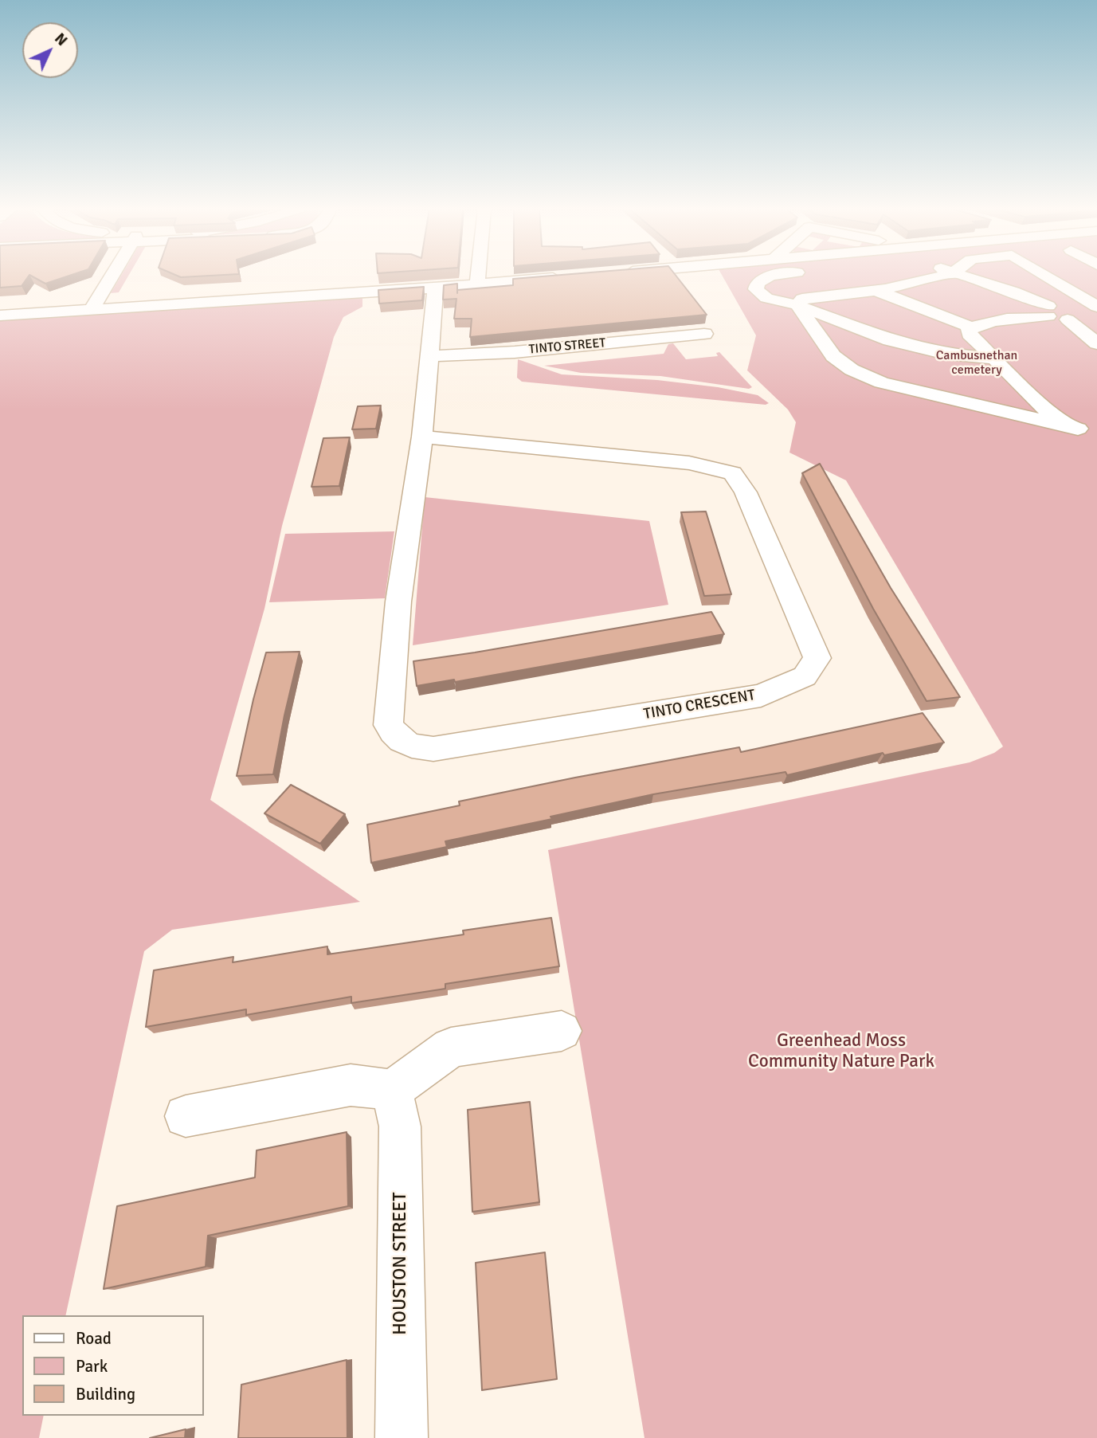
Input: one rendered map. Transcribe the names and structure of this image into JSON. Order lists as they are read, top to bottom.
{
  "streets": {
    "street": ["TINTO STREET", "TINTO CRESCENT", "HOUSTON STREET"]
  },
  "crossings": [
    ["TINTO STREET", "TINTO CRESCENT"]
  ],
  "parks": ["Cambusnethan cemetery", "Greenhead Moss Community Nature Park"],
  "legend": ["Road", "Park", "Building"],
  "north": "top right"
}
